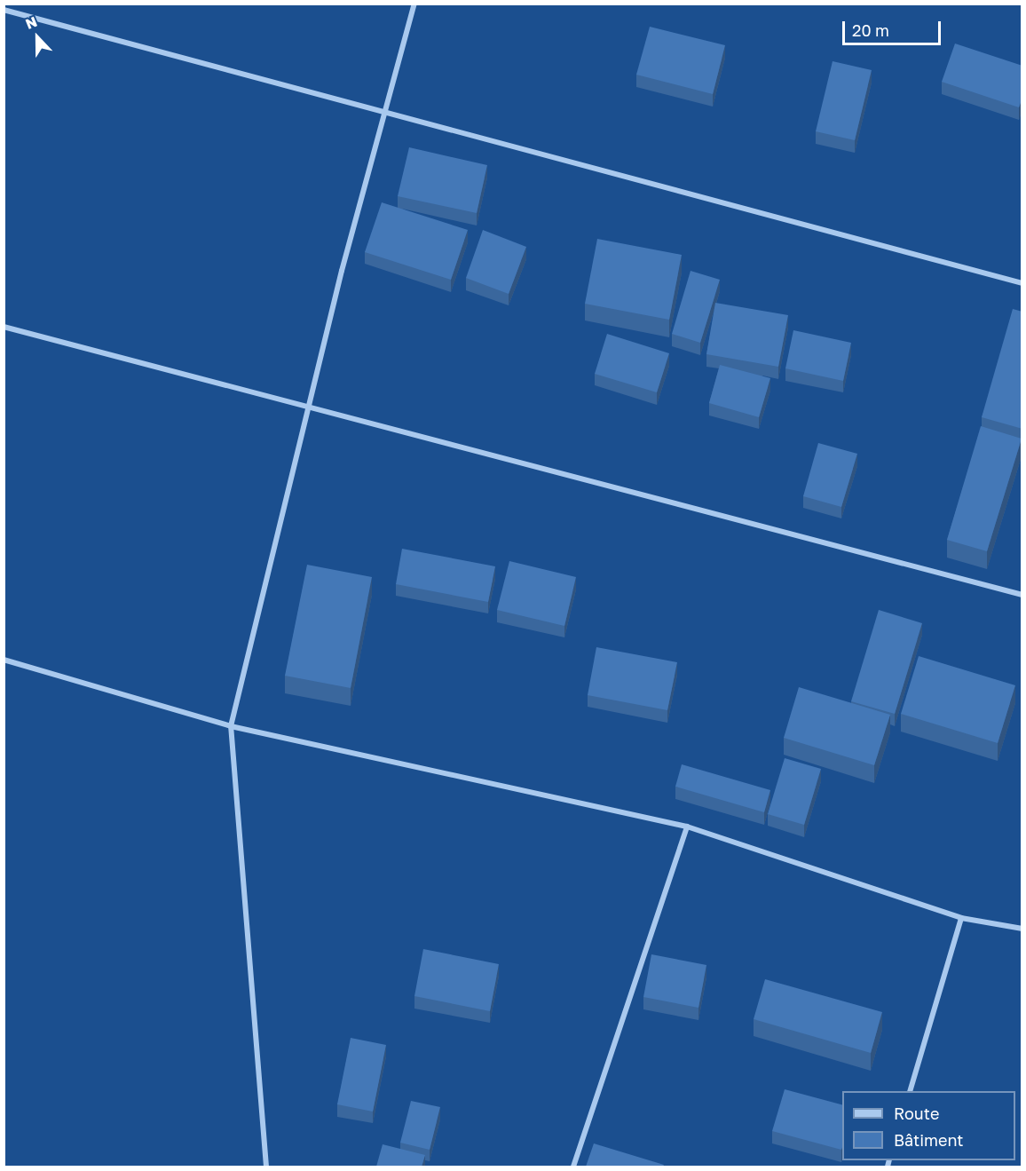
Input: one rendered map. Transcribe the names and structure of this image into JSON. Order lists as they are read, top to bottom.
{
  "legend": ["Route", "Bâtiment"],
  "scale_bar": "20 m",
  "north": "top"
}
